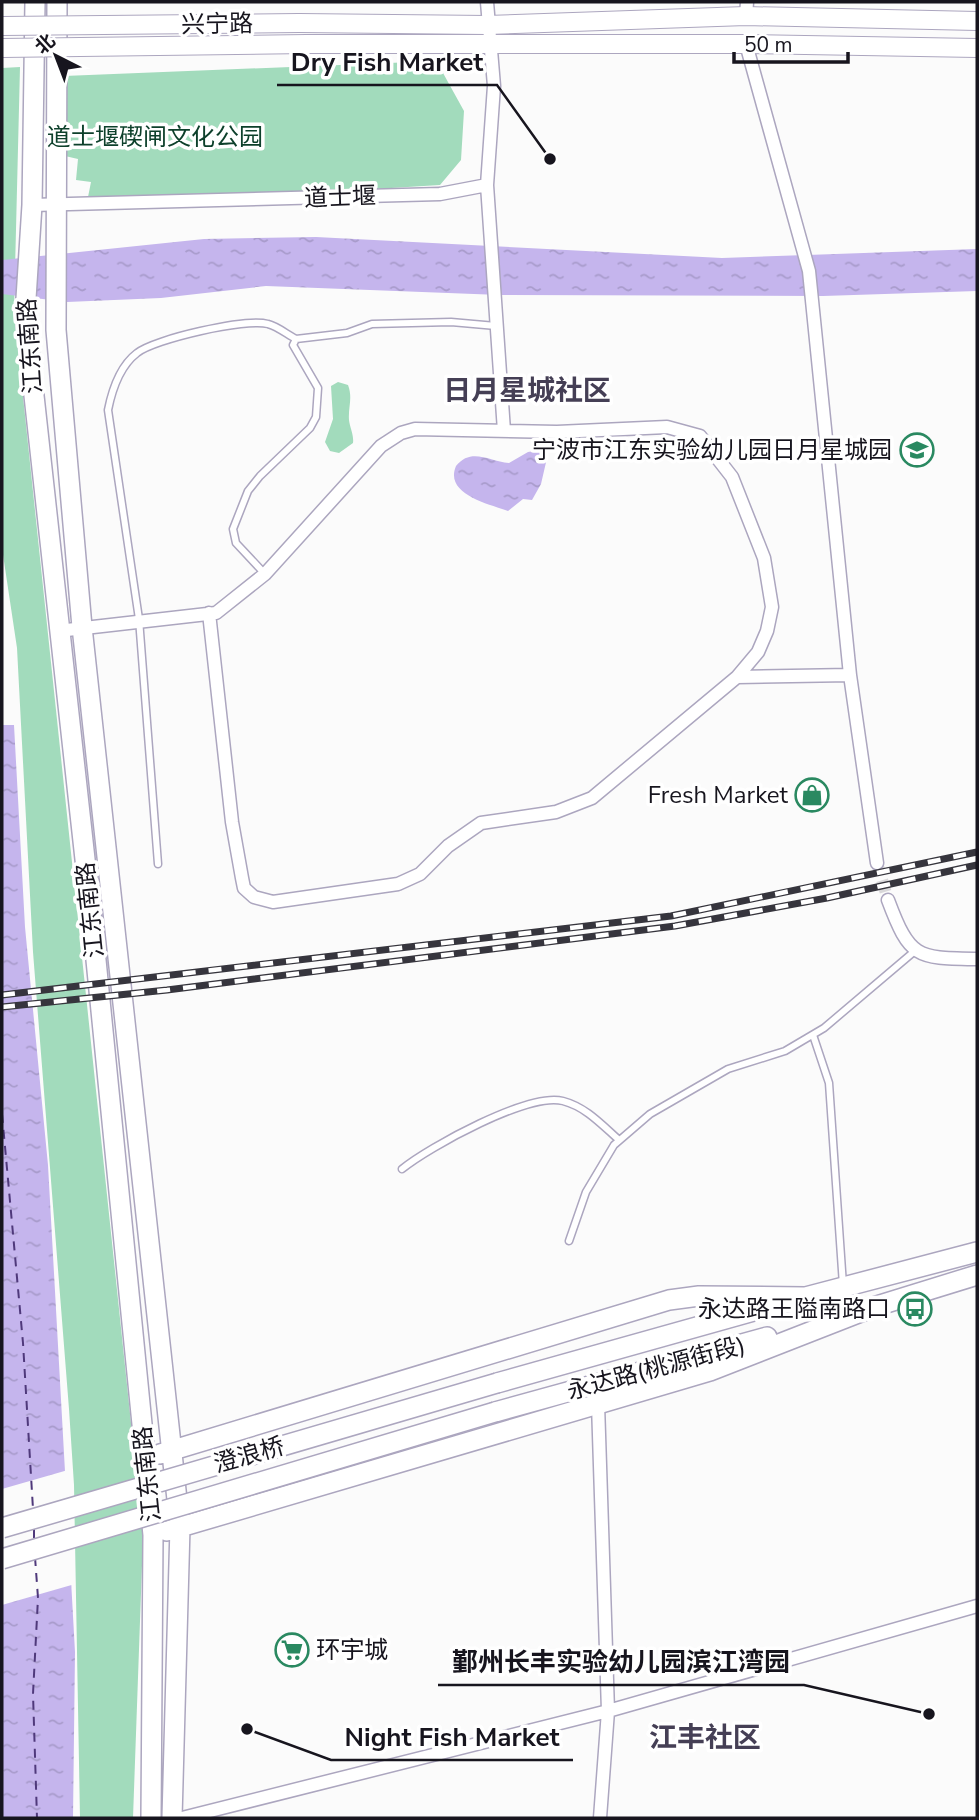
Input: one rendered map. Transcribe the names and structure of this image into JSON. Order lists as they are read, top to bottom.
{
  "streets": {
    "main road": [
      "兴宁路",
      "江东南路",
      "永达路(桃源街段)",
      "澄浪桥"
    ],
    "street": ["道士堰"]
  },
  "crossings": [
    ["道士堰", "江东南路"],
    ["永达路(桃源街段)", "澄浪桥"]
  ],
  "districts": ["日月星城社区", "江丰社区"],
  "parks": ["道士堰碶闸文化公园"],
  "places": {
    "other": ["Dry Fish Market", "鄞州长丰实验幼儿园滨江湾园", "Night Fish Market"],
    "school or university": ["宁波市江东实验幼儿园日月星城园"],
    "shop": ["Fresh Market"],
    "bus stop": ["永达路王隘南路口"],
    "supermarket": ["环宇城"]
  },
  "scale_bar": "50 m",
  "north": "top left"
}
